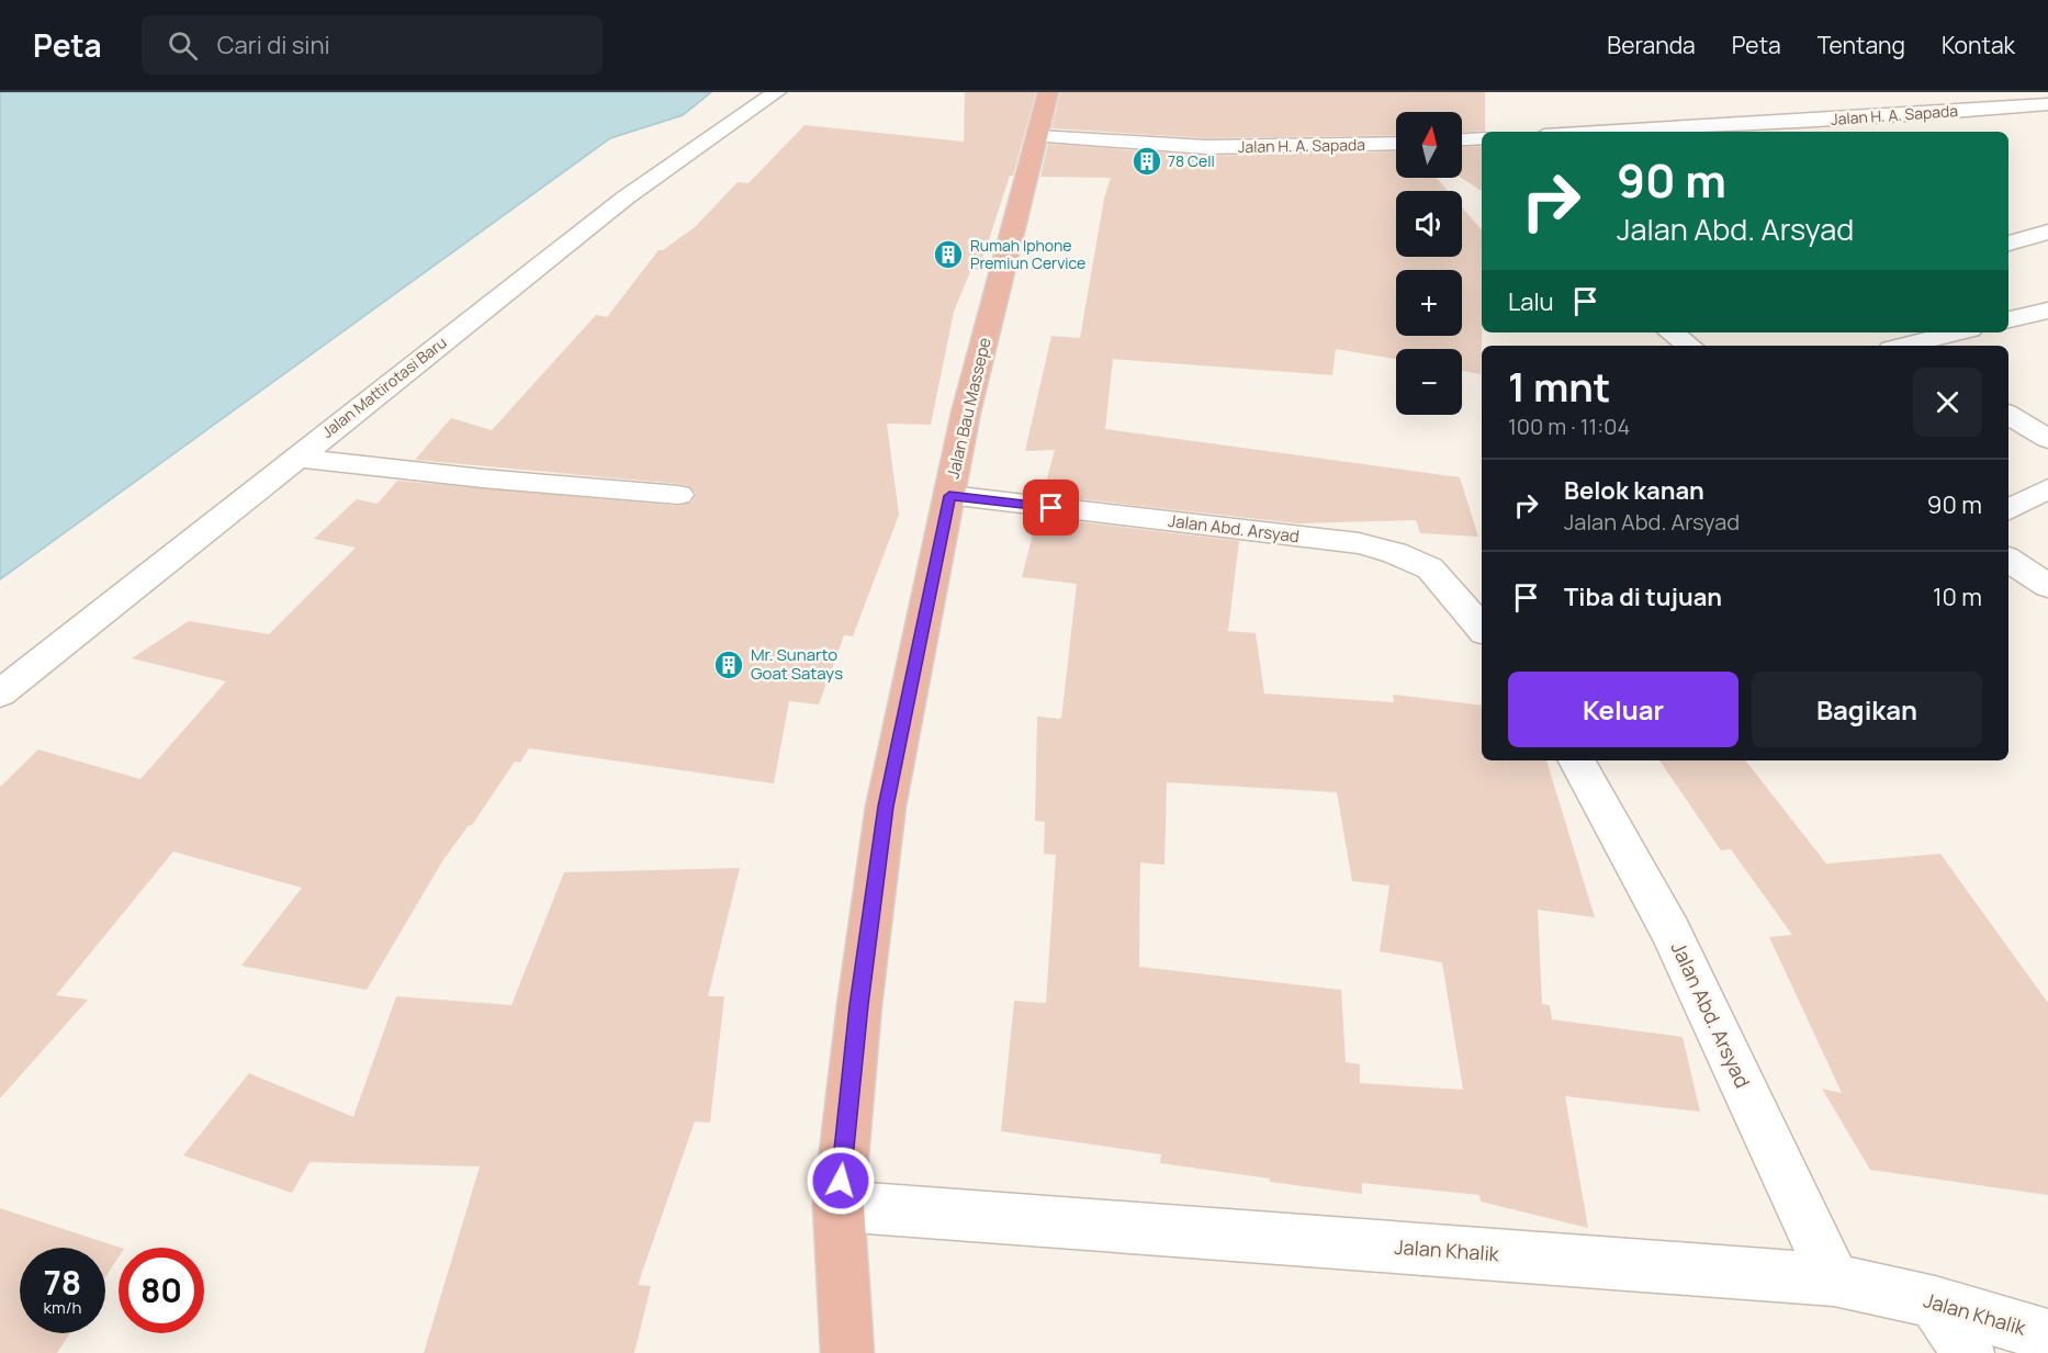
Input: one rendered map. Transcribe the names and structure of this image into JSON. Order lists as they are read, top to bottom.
{
  "streets": {
    "highway": ["Jalan Bau Massepe"],
    "street": [
      "Jalan H. A. Sapada",
      "Jalan Mattirotasi Baru",
      "Jalan Abd. Arsyad",
      "Jalan Khalik"
    ]
  },
  "crossings": [
    ["Jalan H. A. Sapada", "Jalan Bau Massepe"],
    ["Jalan Bau Massepe", "Jalan Abd. Arsyad"],
    ["Jalan Bau Massepe", "Jalan Khalik"],
    ["Jalan Abd. Arsyad", "Jalan Khalik"]
  ],
  "places": {
    "building": ["78 Cell", "Rumah Iphone Premiun Cervice", "Mr. Sunarto Goat Satays"]
  },
  "north": "top",
  "page": {
    "header": "Peta",
    "search": "Cari di sini",
    "nav": [
      "Beranda",
      "Peta",
      "Tentang",
      "Kontak"
    ],
    "map_buttons": ["+", "−"],
    "turn": ["90 m", "Jalan Abd. Arsyad"],
    "then": "Lalu",
    "heading": ["1 mnt", "100 m · 11:04"],
    "list": [
      {
        "name": "Belok kanan",
        "note": "Jalan Abd. Arsyad",
        "value": "90 m"
      },
      {
        "name": "Tiba di tujuan",
        "value": "10 m"
      }
    ],
    "buttons": ["Keluar", "Bagikan"],
    "speed": "78 km/h",
    "limit": "80"
  }
}
